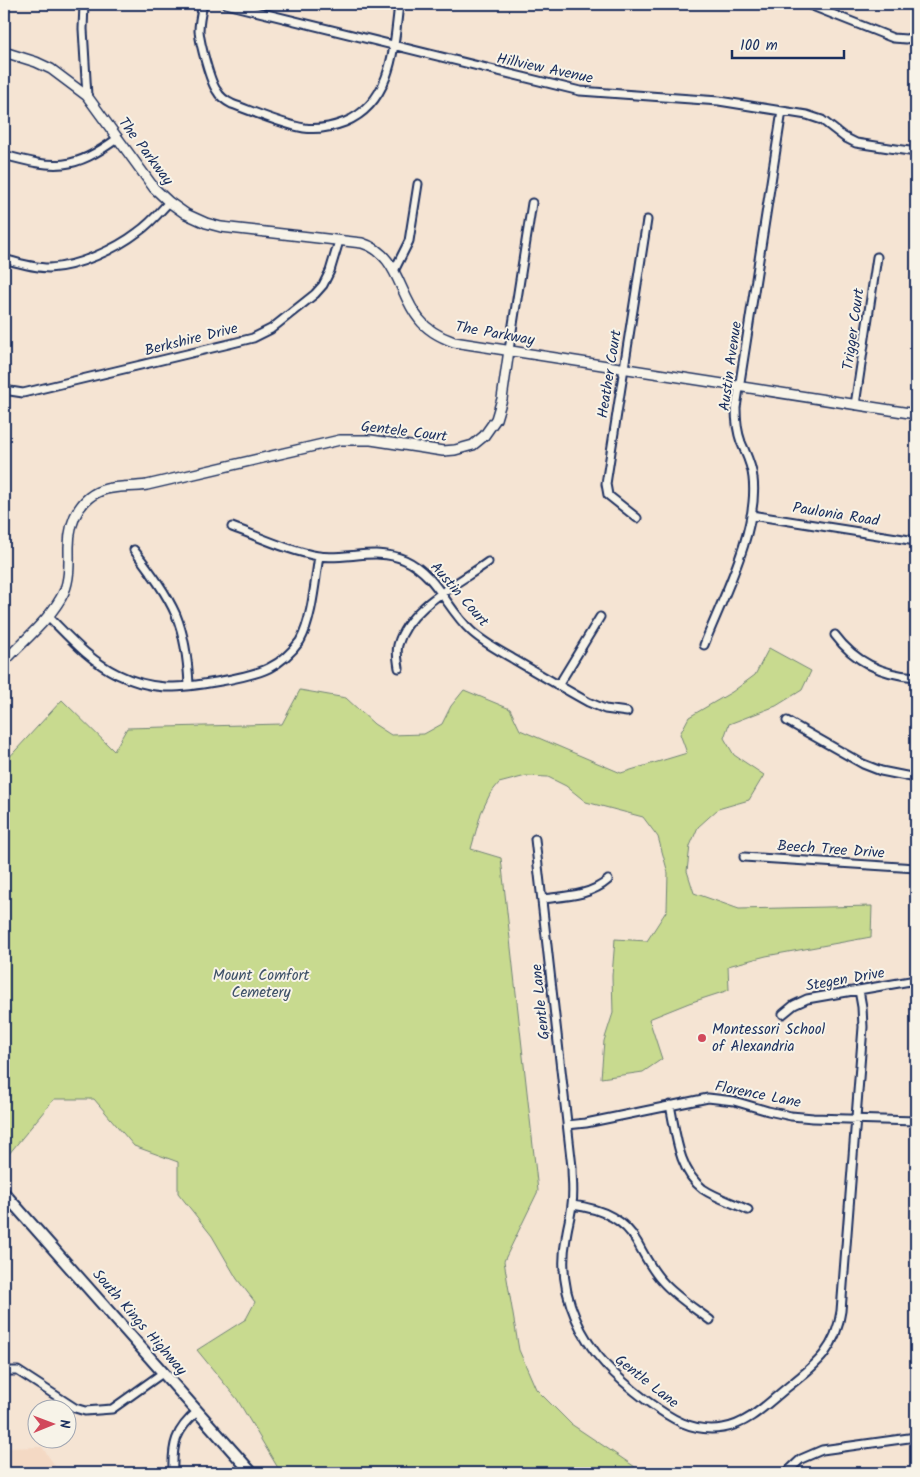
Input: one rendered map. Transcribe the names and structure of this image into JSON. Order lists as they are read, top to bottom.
{
  "streets": {
    "main road": ["South Kings Highway"],
    "street": [
      "Hillview Avenue",
      "The Parkway",
      "Trigger Court",
      "Berkshire Drive",
      "Austin Avenue",
      "Heather Court",
      "Gentele Court",
      "Paulonia Road",
      "Austin Court",
      "Beech Tree Drive",
      "Stegen Drive",
      "Gentle Lane",
      "Florence Lane"
    ]
  },
  "crossings": [
    ["Hillview Avenue", "Austin Avenue"],
    ["The Parkway", "Trigger Court"],
    ["The Parkway", "Berkshire Drive"],
    ["The Parkway", "Austin Avenue"],
    ["The Parkway", "Heather Court"],
    ["The Parkway", "Gentele Court"],
    ["Austin Avenue", "Paulonia Road"],
    ["Stegen Drive", "Gentle Lane"],
    ["Gentle Lane", "Florence Lane"]
  ],
  "parks": ["Mount Comfort Cemetery"],
  "places": ["Montessori School of Alexandria"],
  "scale_bar": "100 m",
  "north": "right"
}
